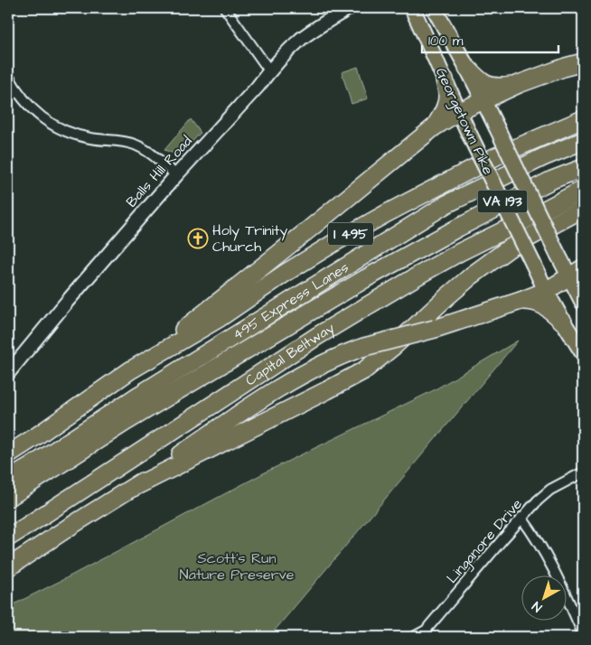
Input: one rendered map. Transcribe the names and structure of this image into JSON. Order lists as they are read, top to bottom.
{
  "streets": {
    "highway": ["I 495", "495 Express Lanes", "Capital Beltway"],
    "main road": ["Georgetown Pike", "VA 193"],
    "street": ["Balls Hill Road", "Linganore Drive"]
  },
  "parks": ["Scott's Run Nature Preserve"],
  "places": {
    "church": ["Holy Trinity Church"]
  },
  "scale_bar": "100 m",
  "north": "bottom left"
}
